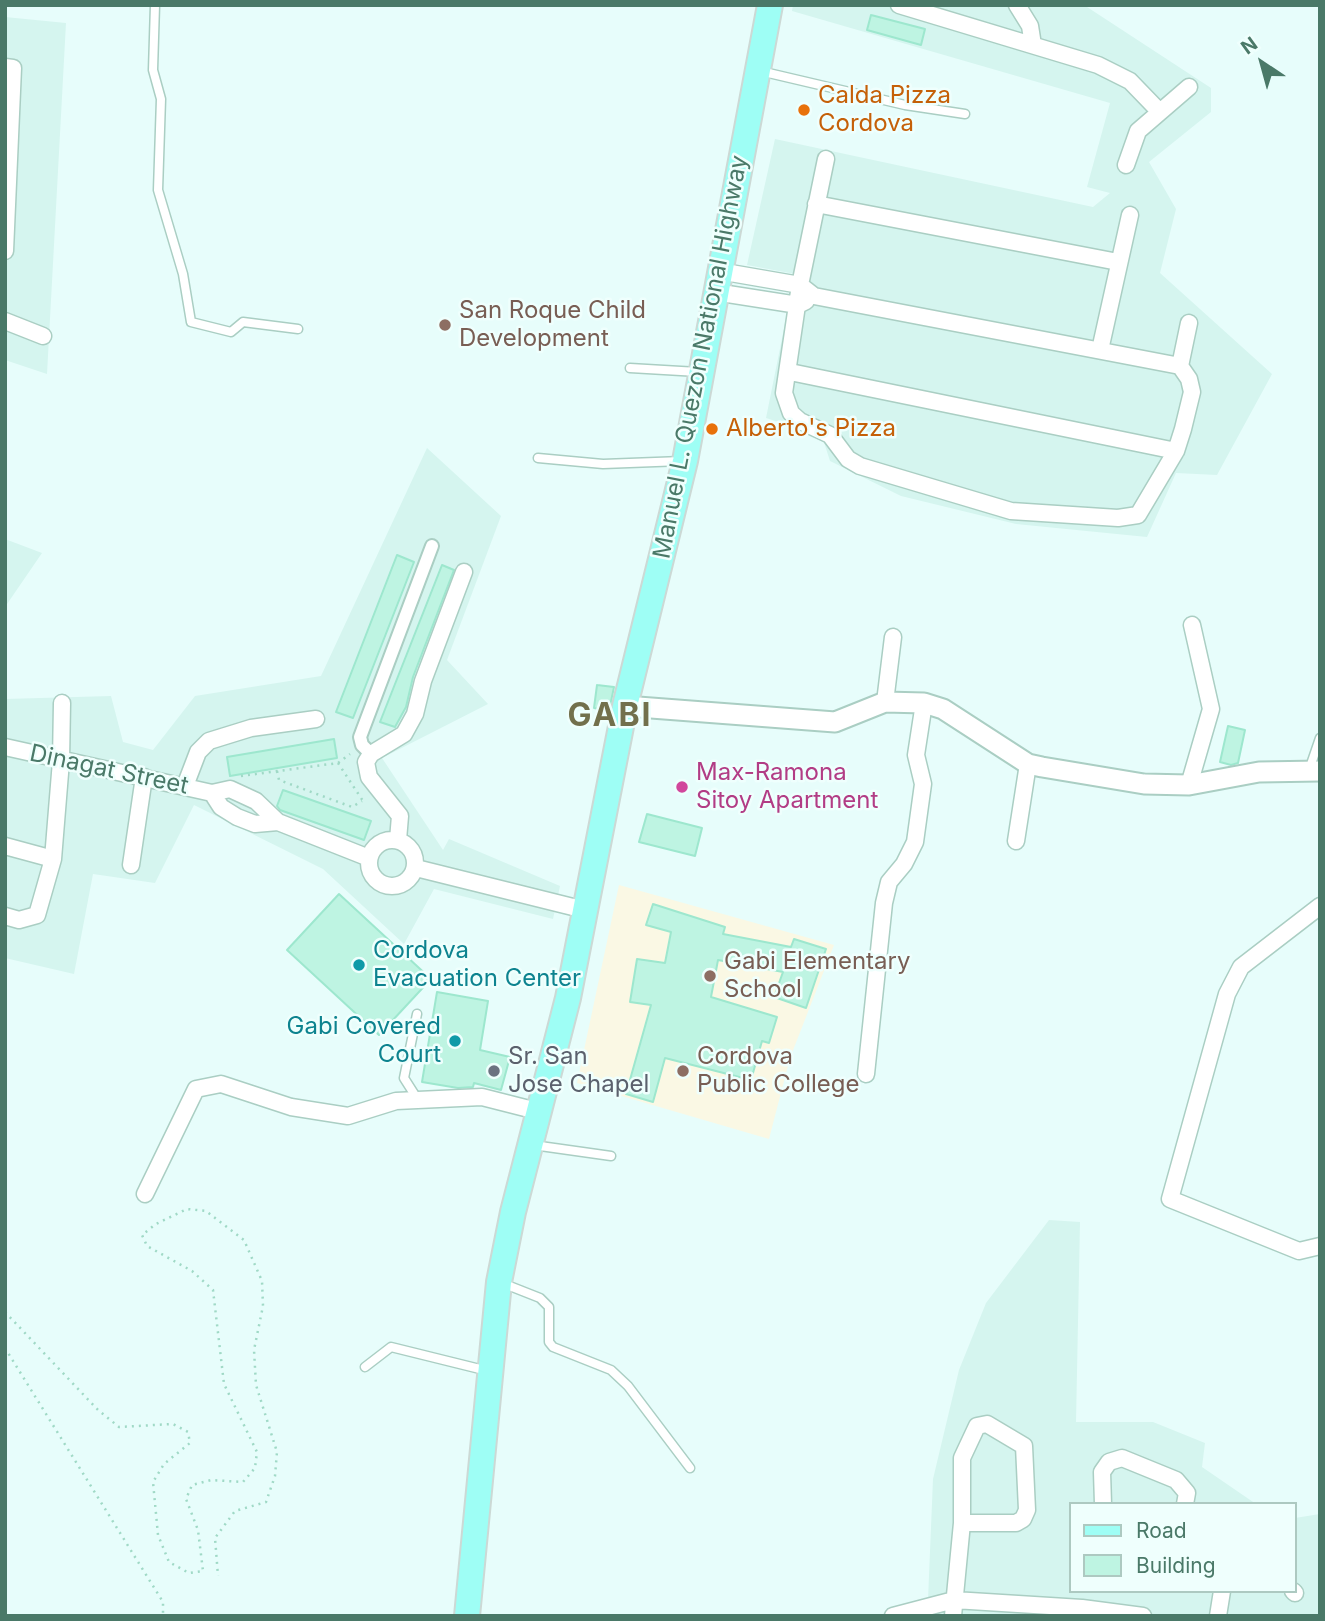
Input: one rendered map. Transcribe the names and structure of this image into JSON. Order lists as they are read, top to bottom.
{
  "streets": {
    "main road": ["Manuel L. Quezon National Highway"],
    "street": ["Dinagat Street"]
  },
  "districts": ["GABI"],
  "places": [
    "Calda Pizza Cordova",
    "San Roque Child Development",
    "Alberto's Pizza",
    "Max-Ramona Sitoy Apartment",
    "Cordova Evacuation Center",
    "Gabi Elementary School",
    "Gabi Covered Court",
    "Sr. San Jose Chapel",
    "Cordova Public College"
  ],
  "legend": ["Road", "Building"],
  "north": "top left"
}
